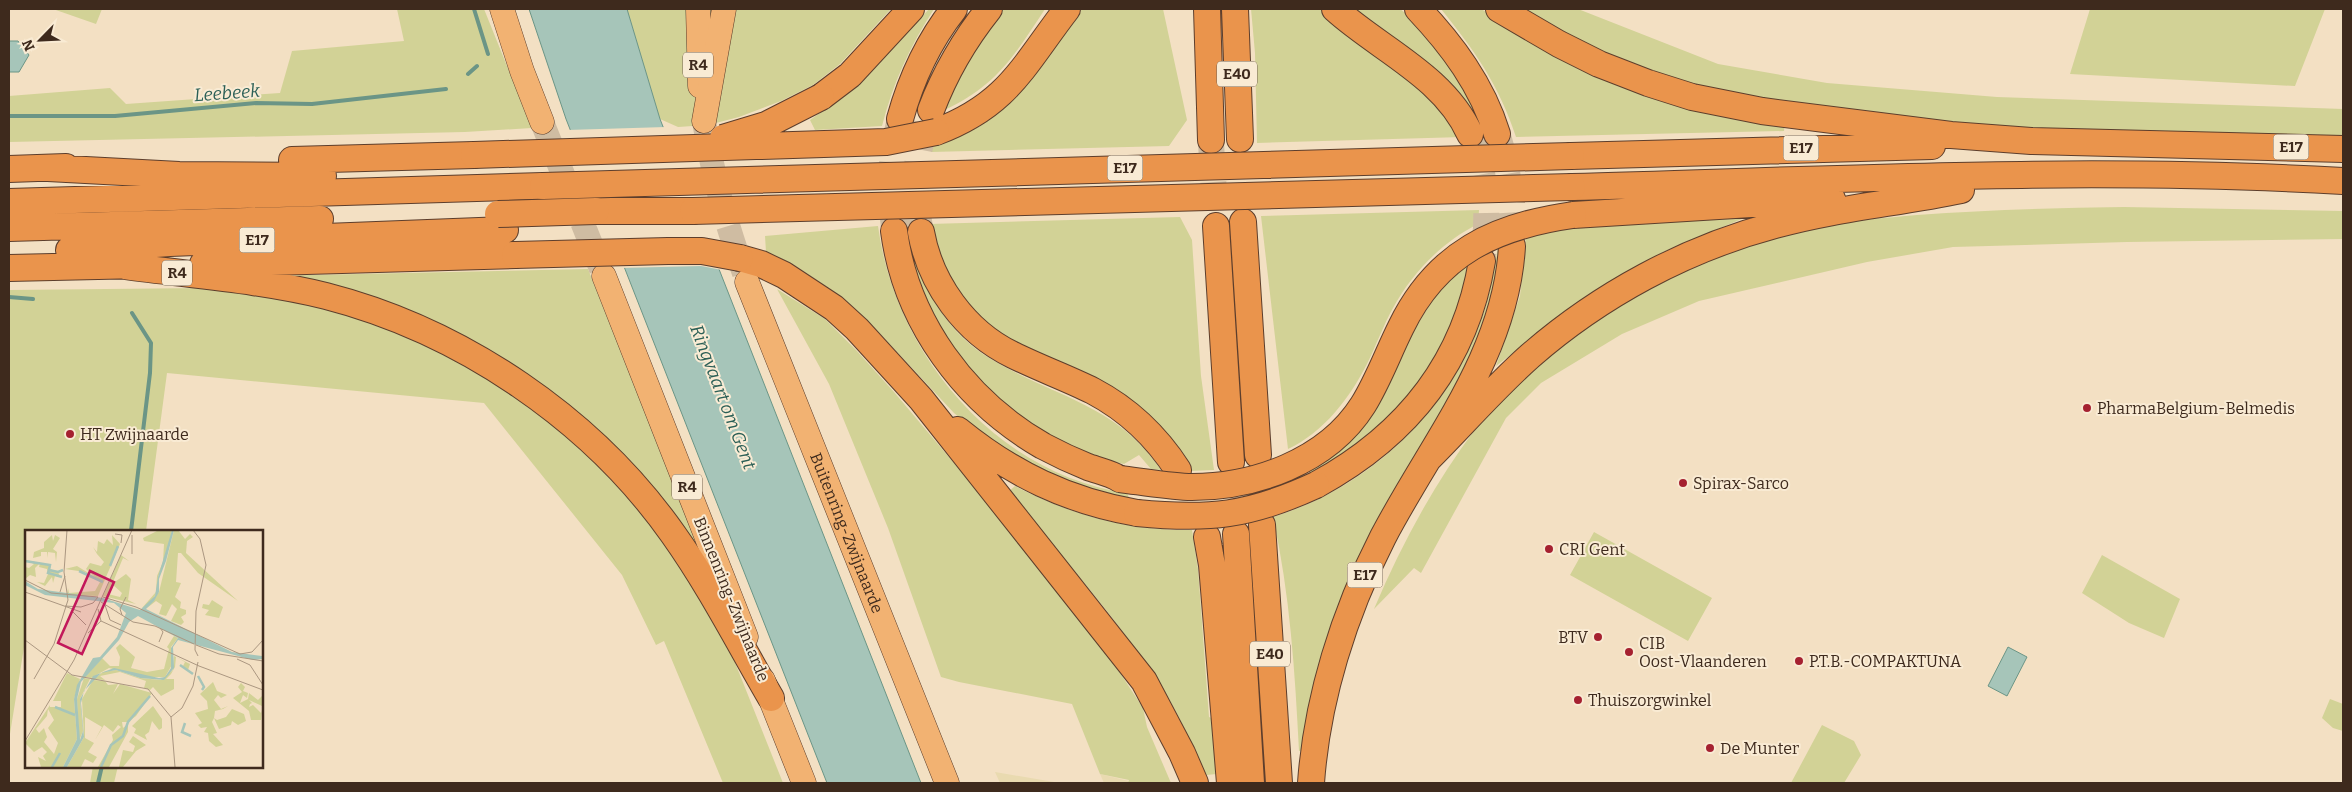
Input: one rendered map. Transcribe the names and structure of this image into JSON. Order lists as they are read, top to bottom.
{
  "streets": {
    "highway": [
      "R4",
      "E40",
      "E17",
      "Buitenring-Zwijnaarde",
      "Binnenring-Zwijnaarde"
    ]
  },
  "crossings": [
    ["R4", "E17"],
    ["R4", "Binnenring-Zwijnaarde"],
    ["E17", "Buitenring-Zwijnaarde"]
  ],
  "water": ["Leebeek", "Ringvaart om Gent"],
  "places": [
    "PharmaBelgium-Belmedis",
    "HT Zwijnaarde",
    "Spirax-Sarco",
    "CRI Gent",
    "BTV",
    "CIB Oost-Vlaanderen",
    "P.T.B.-COMPAKTUNA",
    "Thuiszorgwinkel",
    "De Munter"
  ],
  "north": "bottom left"
}
